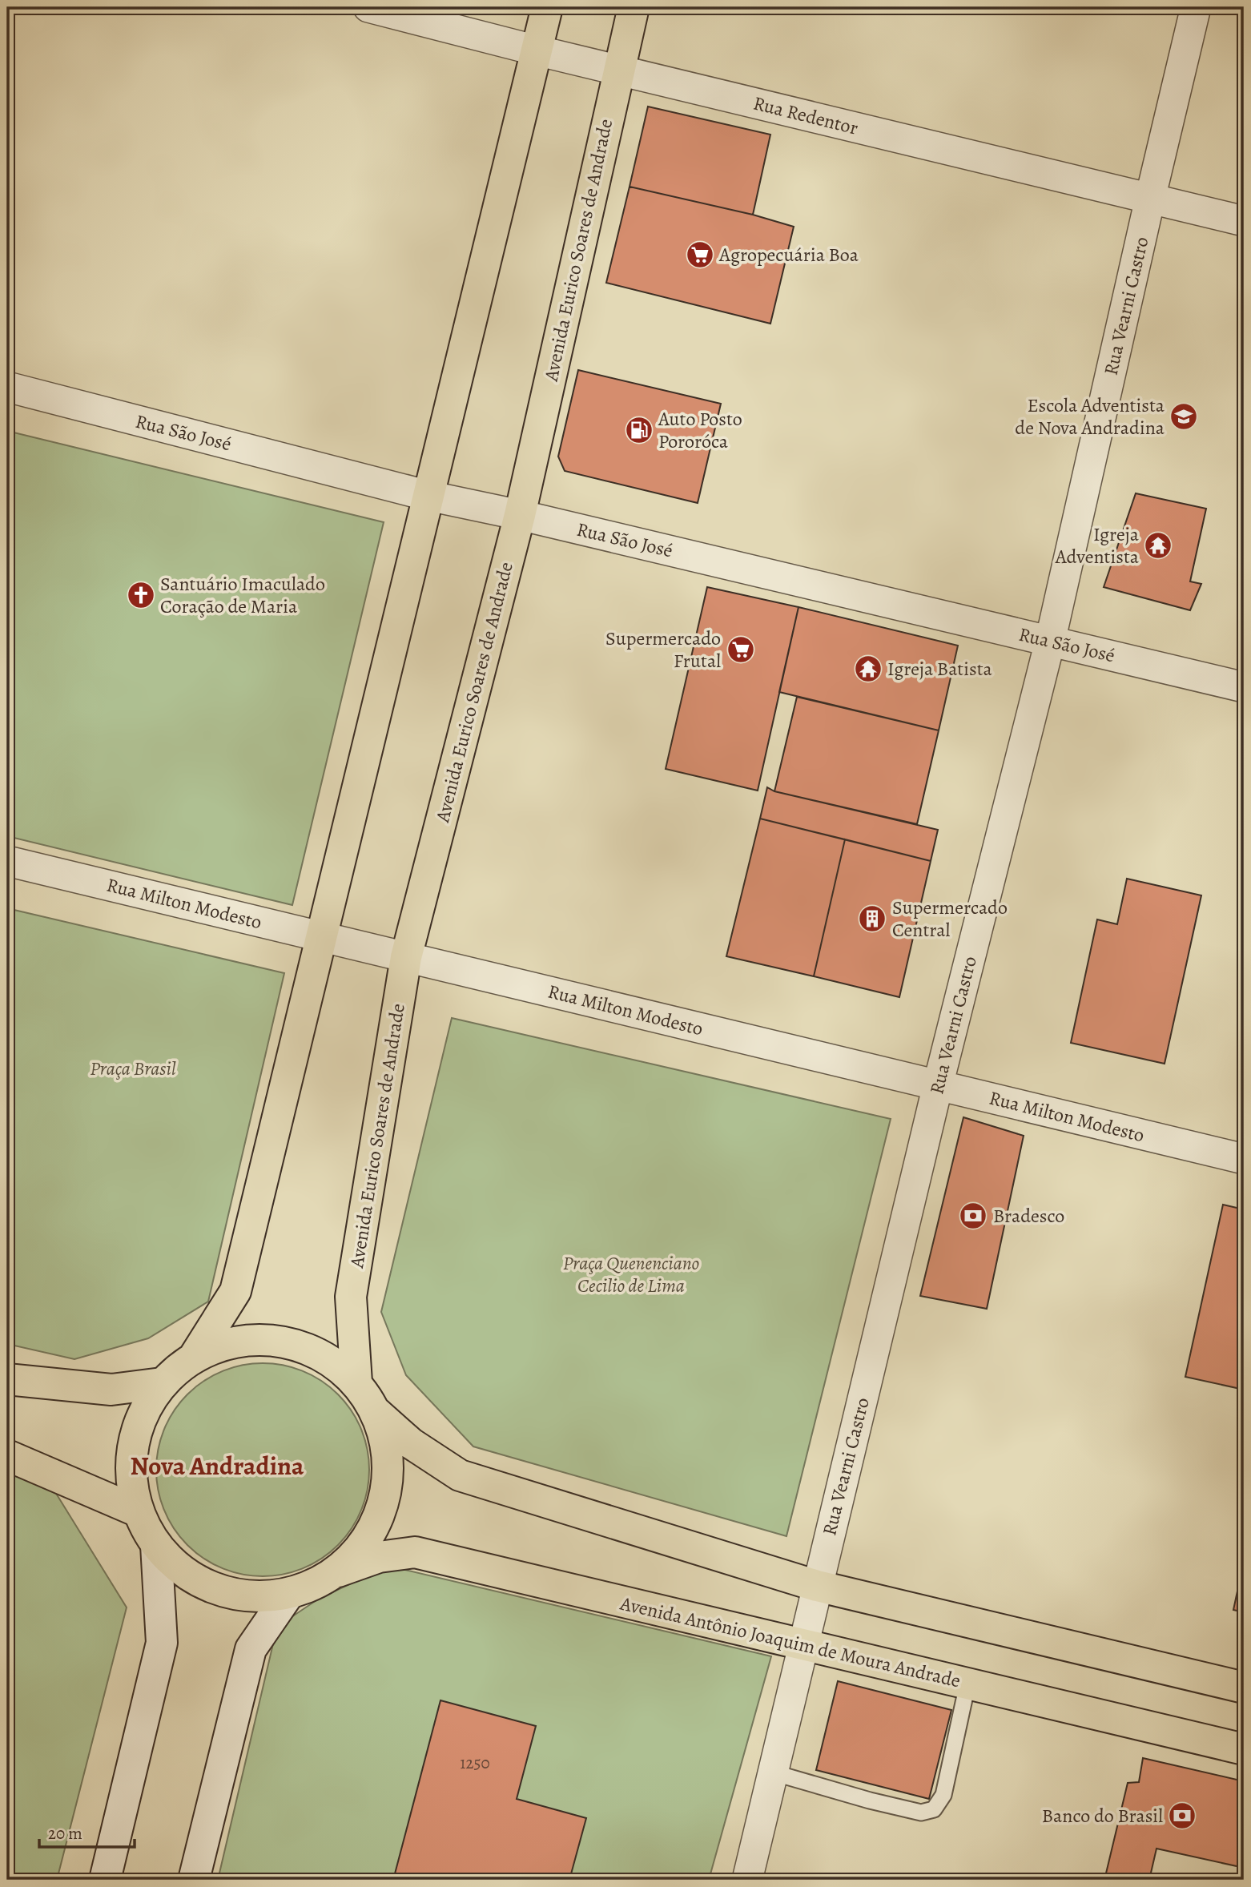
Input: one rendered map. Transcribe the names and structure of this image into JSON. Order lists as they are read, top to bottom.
{
  "streets": {
    "main road": ["Avenida Eurico Soares de Andrade", "Avenida Antônio Joaquim de Moura Andrade"],
    "street": [
      "Rua Redentor",
      "Rua Vearni Castro",
      "Rua São José",
      "Rua Milton Modesto"
    ]
  },
  "crossings": [
    ["Rua Redentor", "Avenida Eurico Soares de Andrade"],
    ["Rua Redentor", "Rua Vearni Castro"],
    ["Avenida Eurico Soares de Andrade", "Rua São José"],
    ["Avenida Eurico Soares de Andrade", "Rua Milton Modesto"],
    ["Rua Vearni Castro", "Rua São José"],
    ["Rua Vearni Castro", "Rua Milton Modesto"],
    ["Rua Vearni Castro", "Avenida Antônio Joaquim de Moura Andrade"]
  ],
  "districts": ["Nova Andradina"],
  "parks": ["Praça Brasil", "Praça Quenenciano Cecilio de Lima"],
  "places": {
    "supermarket": ["Agropecuária Boa", "Supermercado Frutal"],
    "school or university": ["Escola Adventista de Nova Andradina"],
    "fuel station": ["Auto Posto Pororóca"],
    "temple": ["Igreja Adventista", "Igreja Batista"],
    "church": ["Santuário Imaculado Coração de Maria"],
    "building": ["Supermercado Central"],
    "bank": ["Bradesco", "Banco do Brasil"]
  },
  "house_numbers": ["1250"],
  "scale_bar": "20 m"
}
